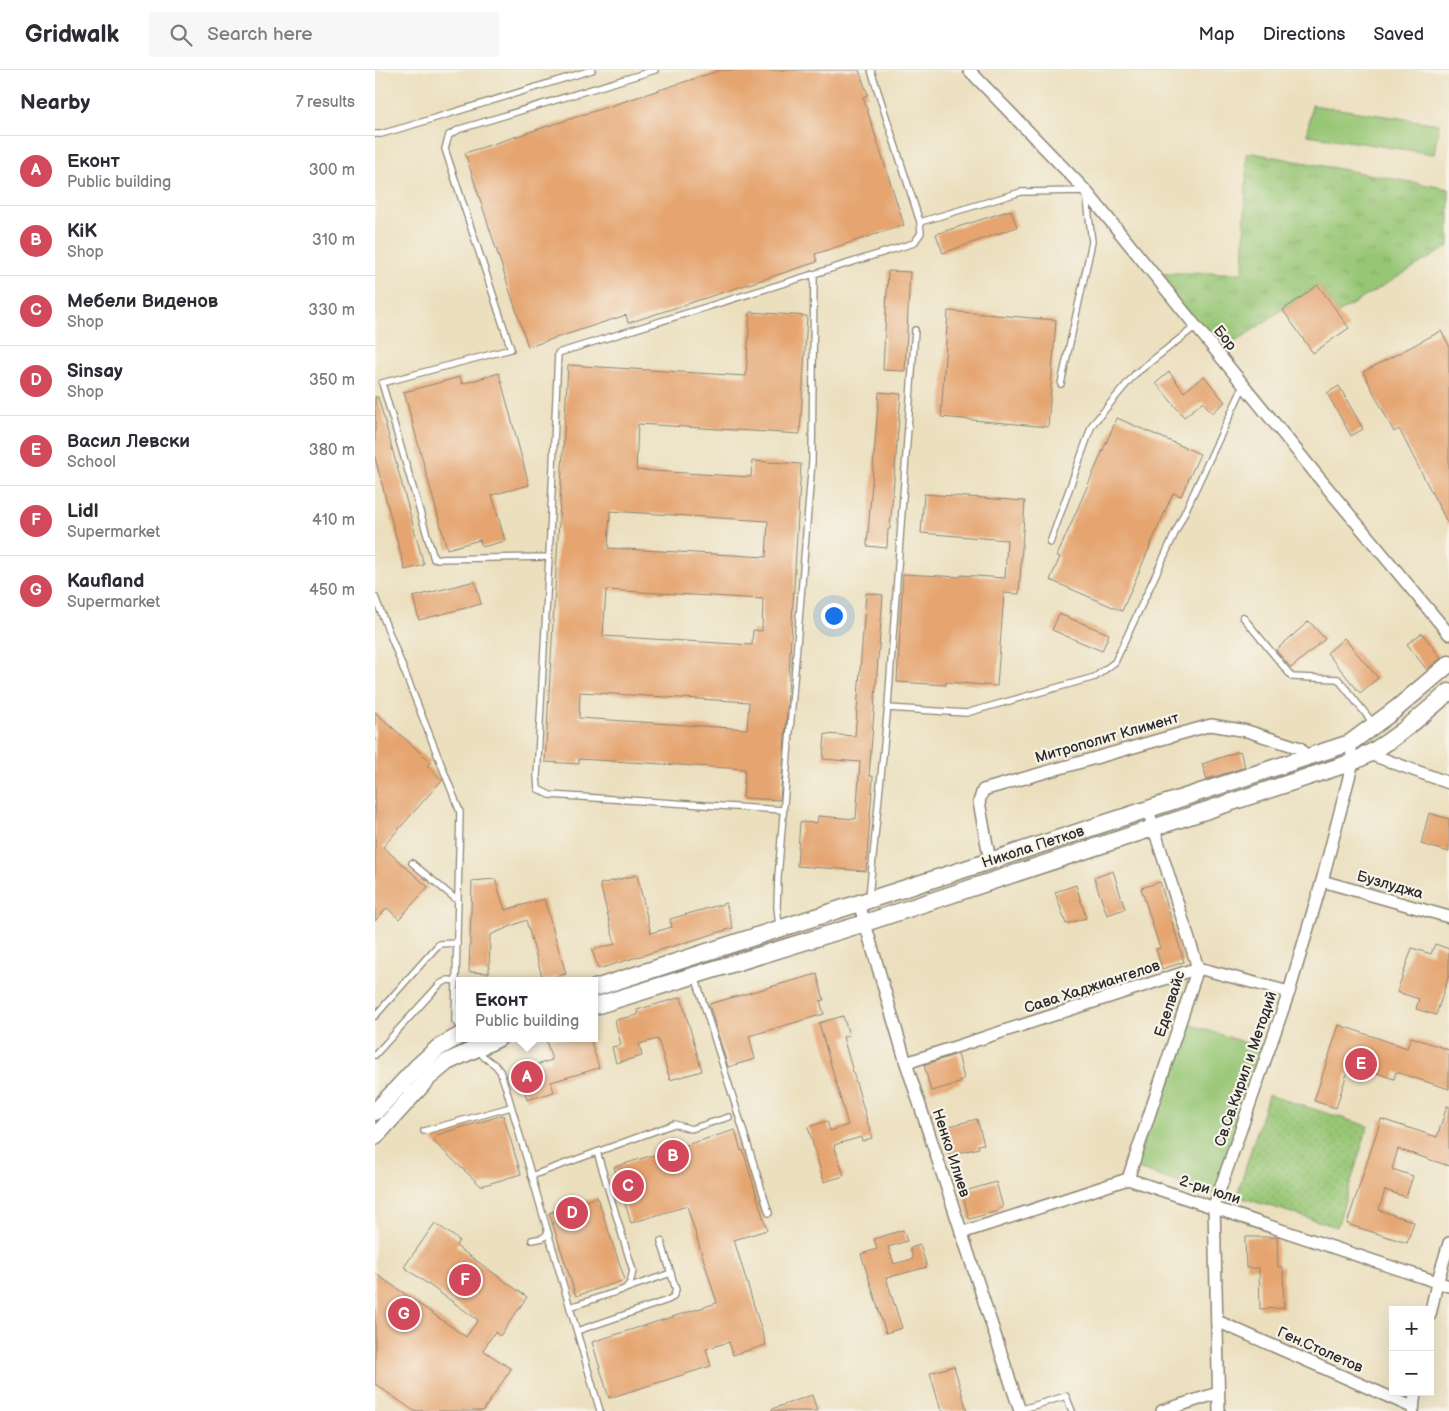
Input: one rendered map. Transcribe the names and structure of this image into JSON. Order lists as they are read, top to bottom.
{
  "streets": {
    "main road": ["Никола Петков"],
    "street": [
      "Бор",
      "Митрополит Климент",
      "Бузлуджа",
      "Сава Хаджиангелов",
      "Еделвайс",
      "Св.Св.Кирил и Методий",
      "Ненко Илиев",
      "2-ри юли",
      "Ген.Столетов"
    ]
  },
  "crossings": [
    ["Митрополит Климент", "Никола Петков"],
    ["Никола Петков", "Еделвайс"],
    ["Никола Петков", "Св.Св.Кирил и Методий"],
    ["Никола Петков", "Ненко Илиев"],
    ["Бузлуджа", "Св.Св.Кирил и Методий"],
    ["Сава Хаджиангелов", "Еделвайс"],
    ["Сава Хаджиангелов", "Ненко Илиев"],
    ["Еделвайс", "2-ри юли"],
    ["Св.Св.Кирил и Методий", "2-ри юли"],
    ["Св.Св.Кирил и Методий", "Ген.Столетов"]
  ],
  "page": {
    "header": "Gridwalk",
    "search": "Search here",
    "nav": ["Map", "Directions", "Saved"],
    "heading": ["Nearby", "7 results"],
    "list": [
      {
        "mark": "A",
        "name": "Еконт",
        "note": "Public building",
        "value": "300 m"
      },
      {
        "mark": "B",
        "name": "KiK",
        "note": "Shop",
        "value": "310 m"
      },
      {
        "mark": "C",
        "name": "Мебели Виденов",
        "note": "Shop",
        "value": "330 m"
      },
      {
        "mark": "D",
        "name": "Sinsay",
        "note": "Shop",
        "value": "350 m"
      },
      {
        "mark": "E",
        "name": "Васил Левски",
        "note": "School",
        "value": "380 m"
      },
      {
        "mark": "F",
        "name": "Lidl",
        "note": "Supermarket",
        "value": "410 m"
      },
      {
        "mark": "G",
        "name": "Kaufland",
        "note": "Supermarket",
        "value": "450 m"
      }
    ],
    "popup": ["Еконт", "Public building"],
    "pins": [
      "E",
      "A",
      "B",
      "C",
      "D",
      "F",
      "G"
    ],
    "map_buttons": ["+", "−"]
  }
}
